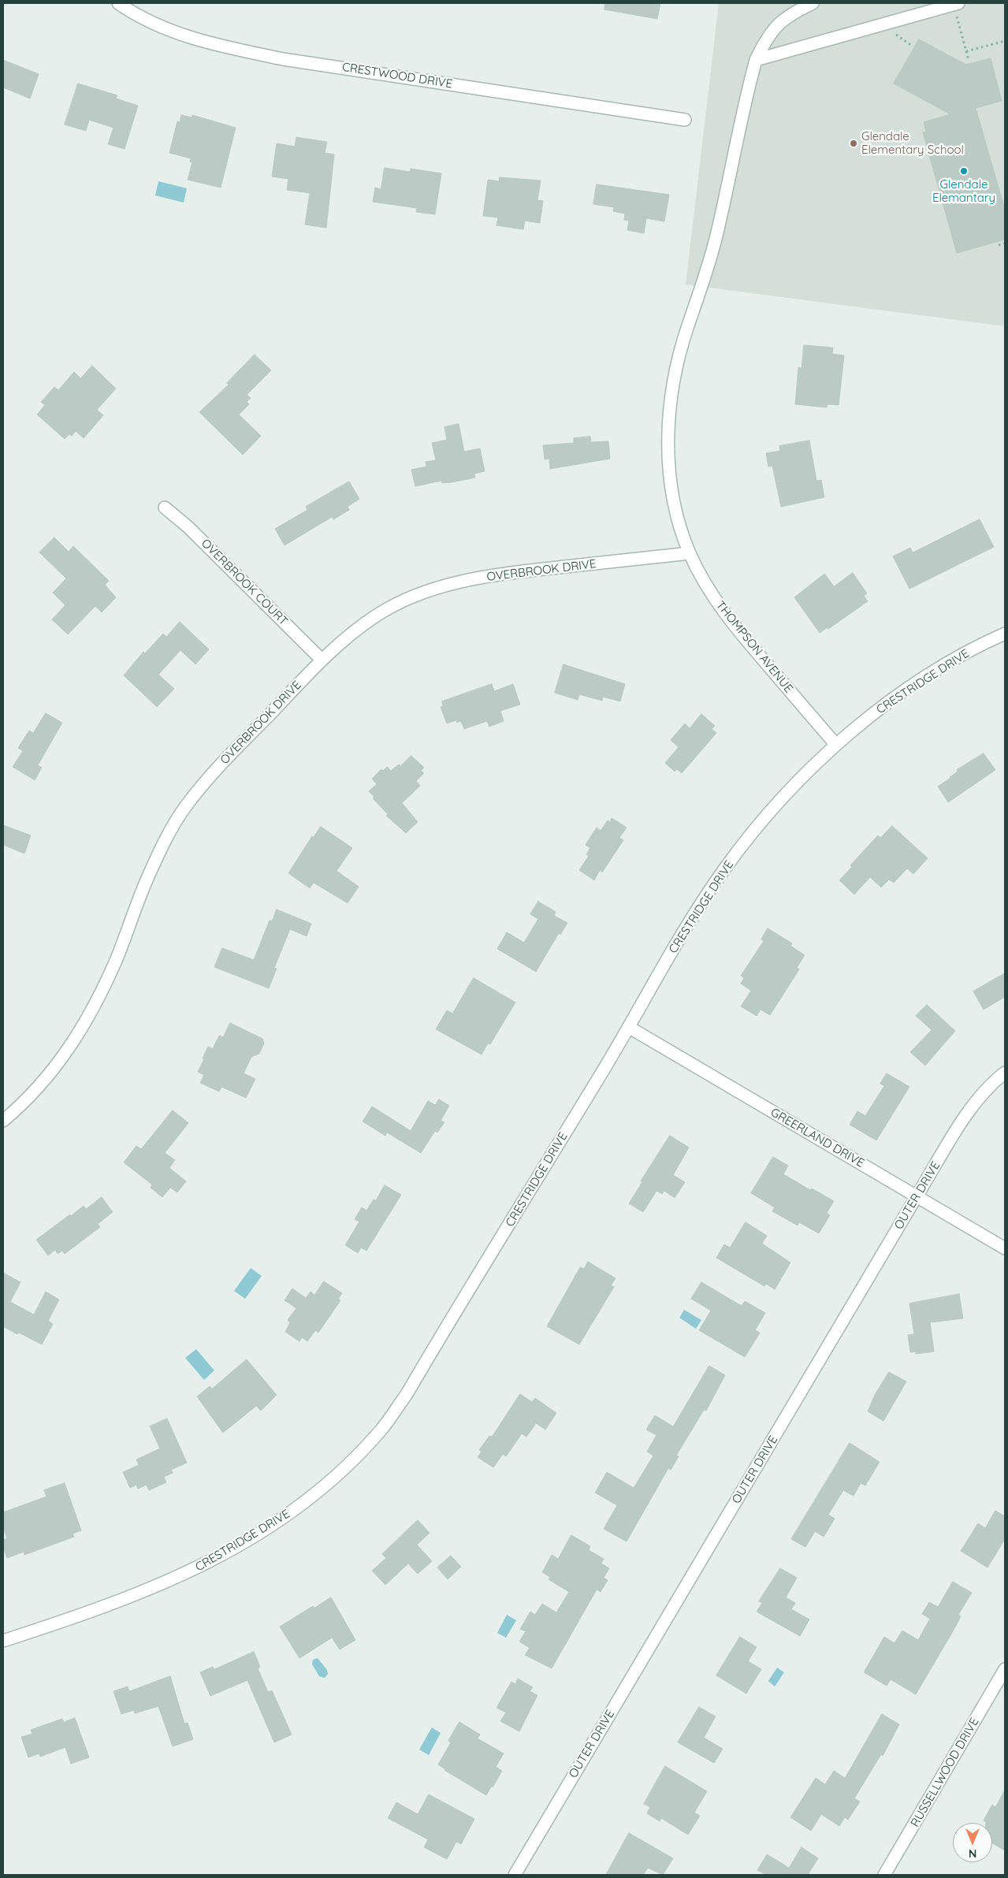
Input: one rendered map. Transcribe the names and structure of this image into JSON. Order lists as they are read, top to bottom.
{
  "streets": {
    "street": [
      "CRESTWOOD DRIVE",
      "OVERBROOK DRIVE",
      "OVERBROOK COURT",
      "THOMPSON AVENUE",
      "CRESTRIDGE DRIVE",
      "GREERLAND DRIVE",
      "OUTER DRIVE",
      "RUSSELLWOOD DRIVE"
    ]
  },
  "crossings": [
    ["OVERBROOK DRIVE", "OVERBROOK COURT"],
    ["OVERBROOK DRIVE", "THOMPSON AVENUE"],
    ["THOMPSON AVENUE", "CRESTRIDGE DRIVE"],
    ["CRESTRIDGE DRIVE", "GREERLAND DRIVE"],
    ["GREERLAND DRIVE", "OUTER DRIVE"]
  ],
  "places": ["Glendale Elementary School", "Glendale Elemantary"],
  "north": "bottom"
}
